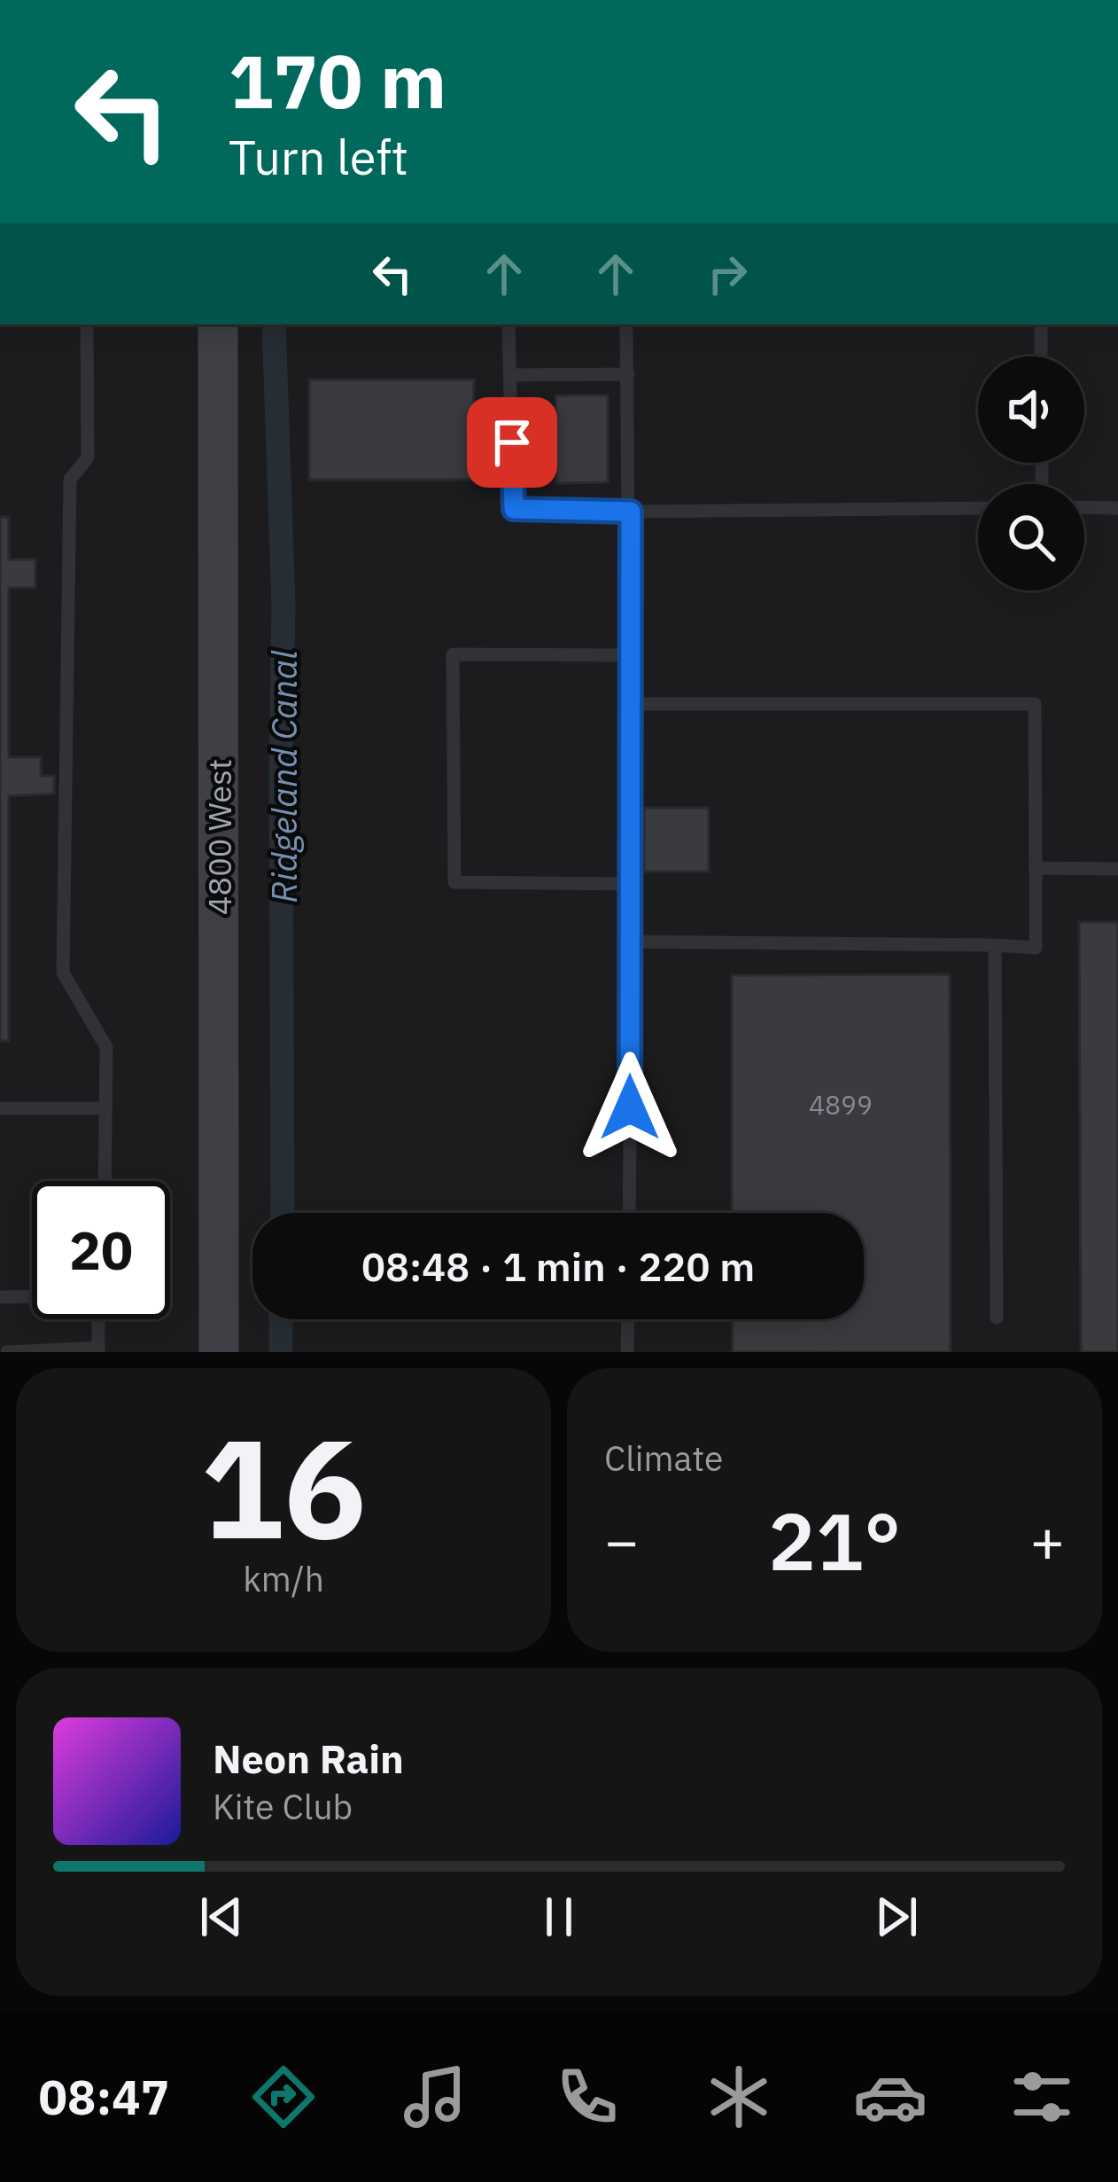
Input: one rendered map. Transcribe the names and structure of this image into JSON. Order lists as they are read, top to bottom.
{
  "streets": {
    "street": ["4800 West"]
  },
  "water": ["Ridgeland Canal"],
  "house_numbers": ["4899"],
  "page": {
    "turn": ["170 m", "Turn left"],
    "limit": "20",
    "trip": "08:48 · 1 min · 220 m",
    "tile": [
      ["16", "km/h"],
      "Climate"
    ],
    "heat": ["−", "21°", "+"],
    "song": ["Neon Rain", "Kite Club"],
    "tabs": "08:47"
  }
}
